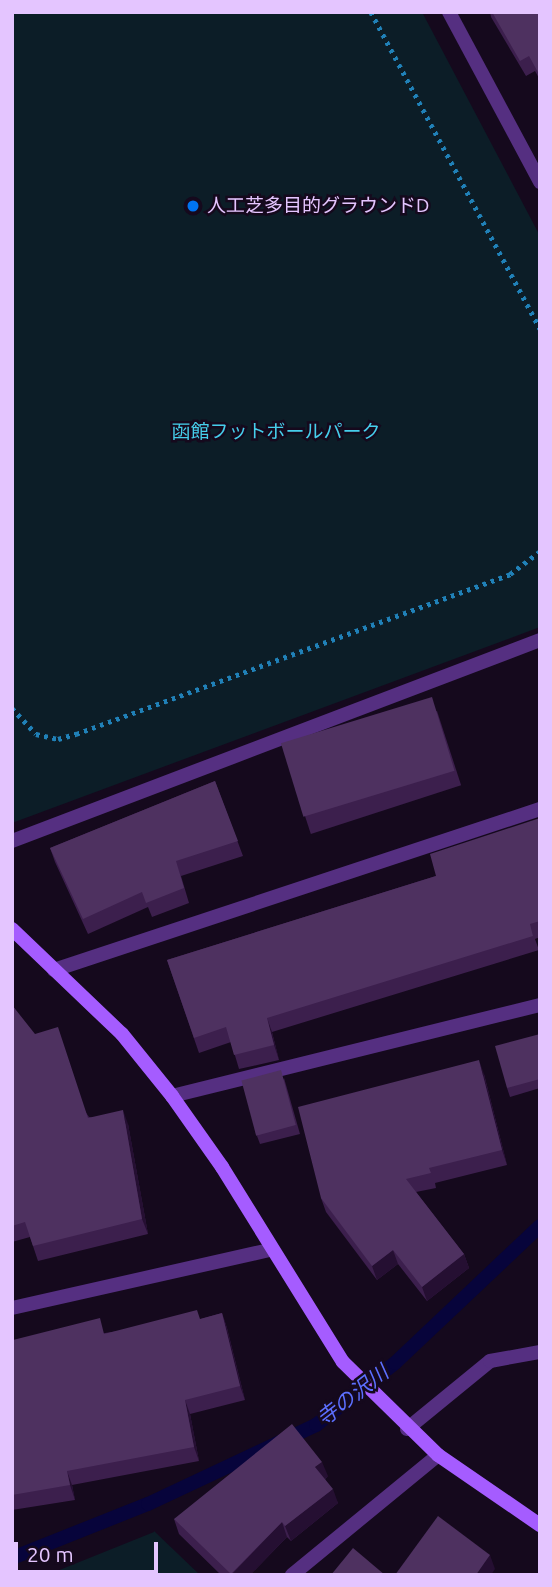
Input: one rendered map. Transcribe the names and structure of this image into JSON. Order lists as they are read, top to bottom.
{
  "water": ["寺の沢川"],
  "parks": ["函館フットボールパーク"],
  "places": ["人工芝多目的グラウンドD"],
  "scale_bar": "20 m"
}
